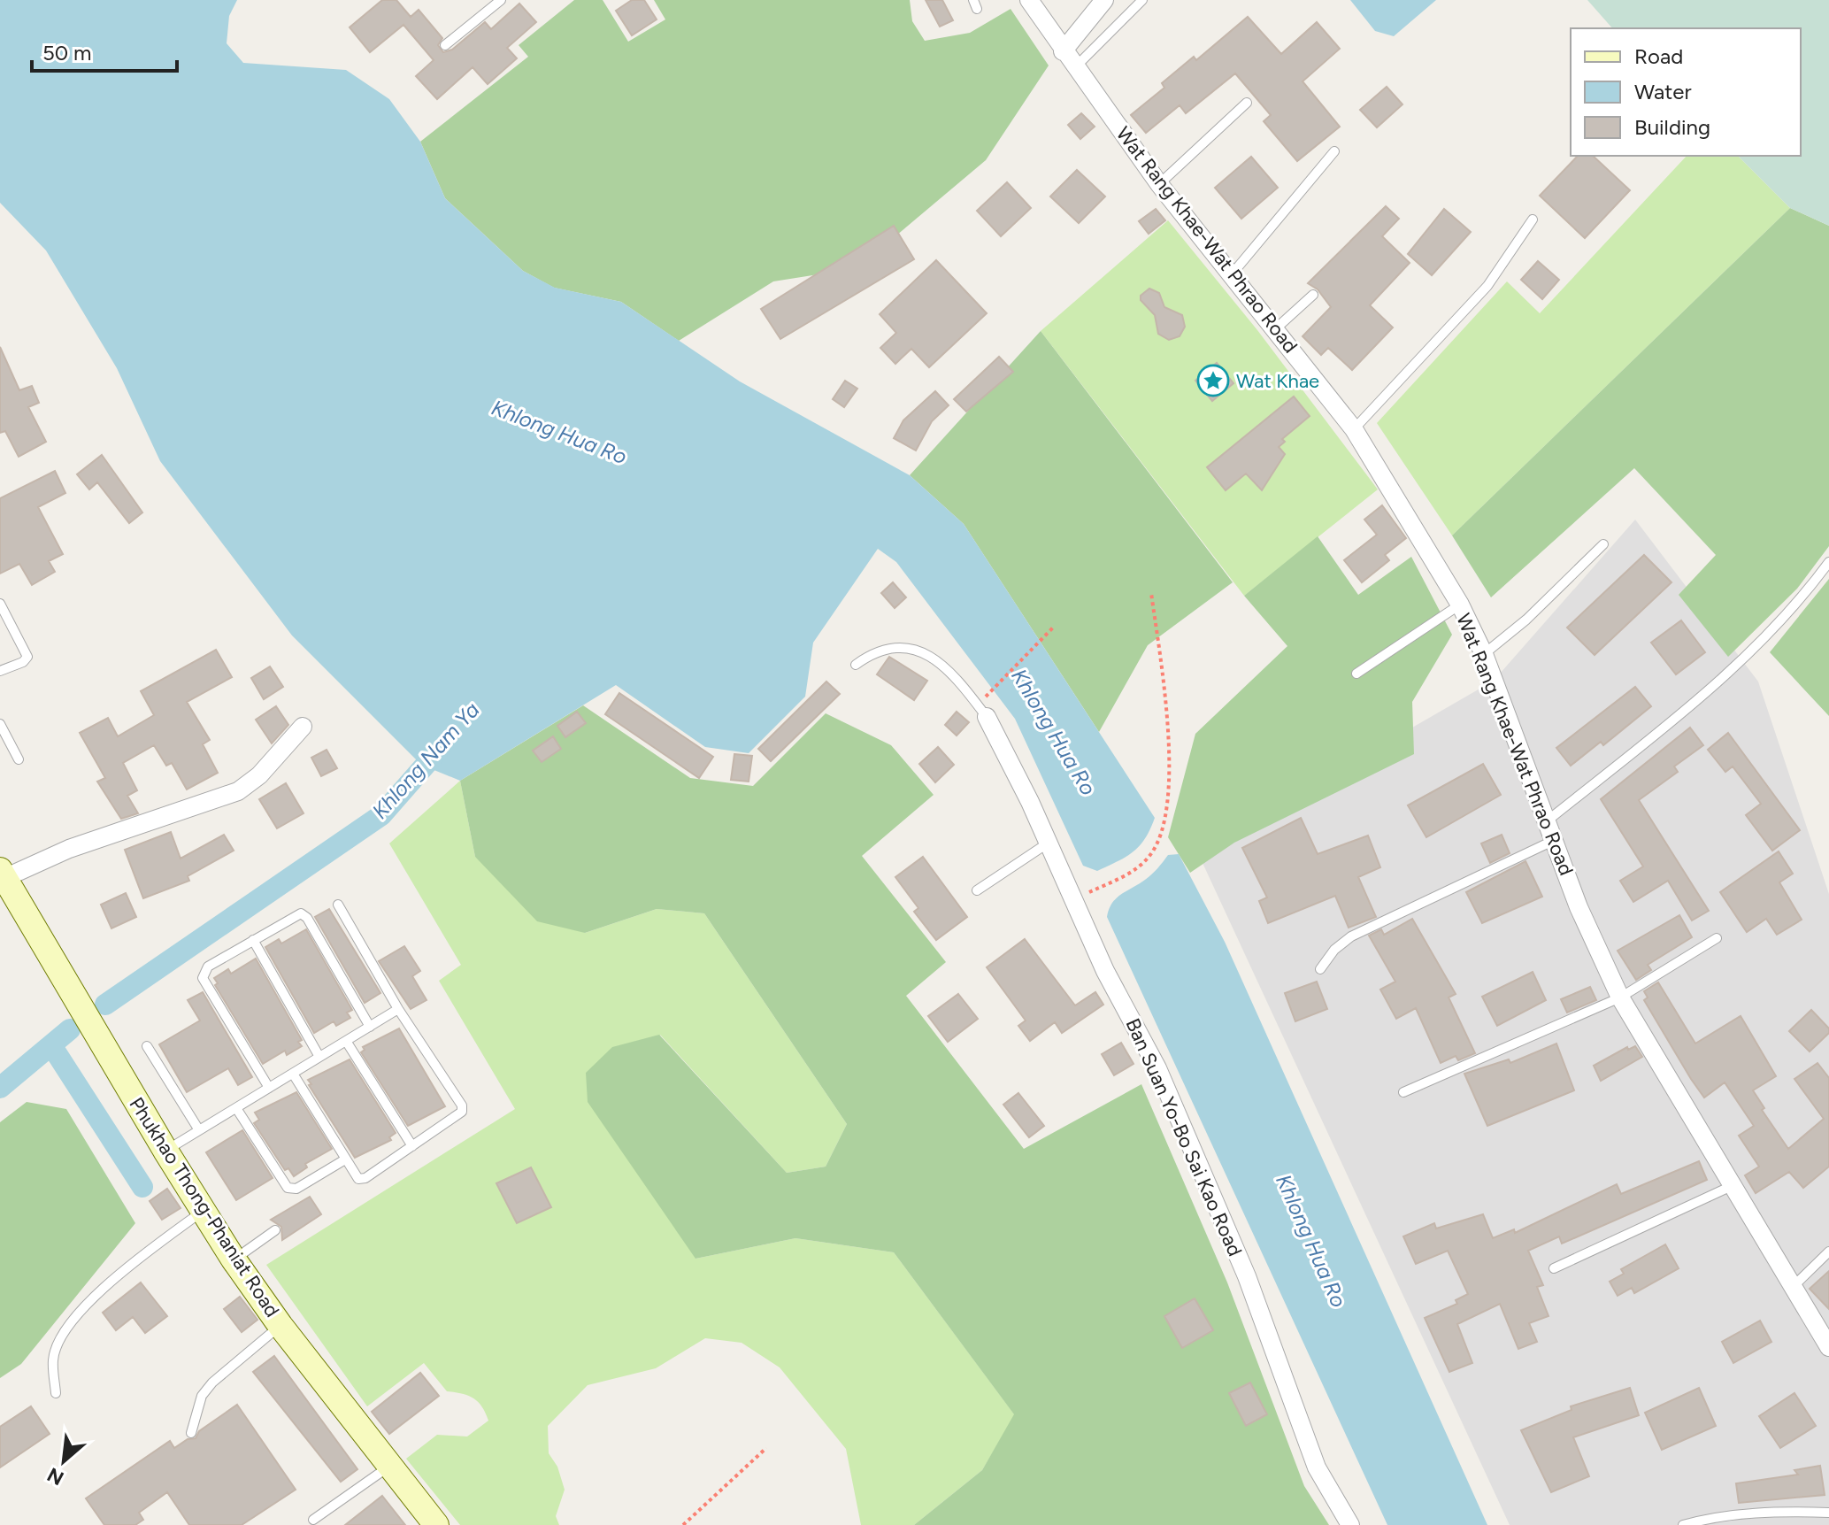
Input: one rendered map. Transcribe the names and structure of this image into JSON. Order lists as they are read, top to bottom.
{
  "streets": {
    "main road": ["Phukhao Thong-Phaniat Road"],
    "street": ["Wat Rang Khae-Wat Phrao Road", "Ban Suan Yo-Bo Sai Kao Road"]
  },
  "water": ["Khlong Hua Ro", "Khlong Nam Ya"],
  "places": {
    "place": ["Wat Khae"]
  },
  "legend": ["Road", "Water", "Building"],
  "scale_bar": "50 m",
  "north": "bottom left"
}
